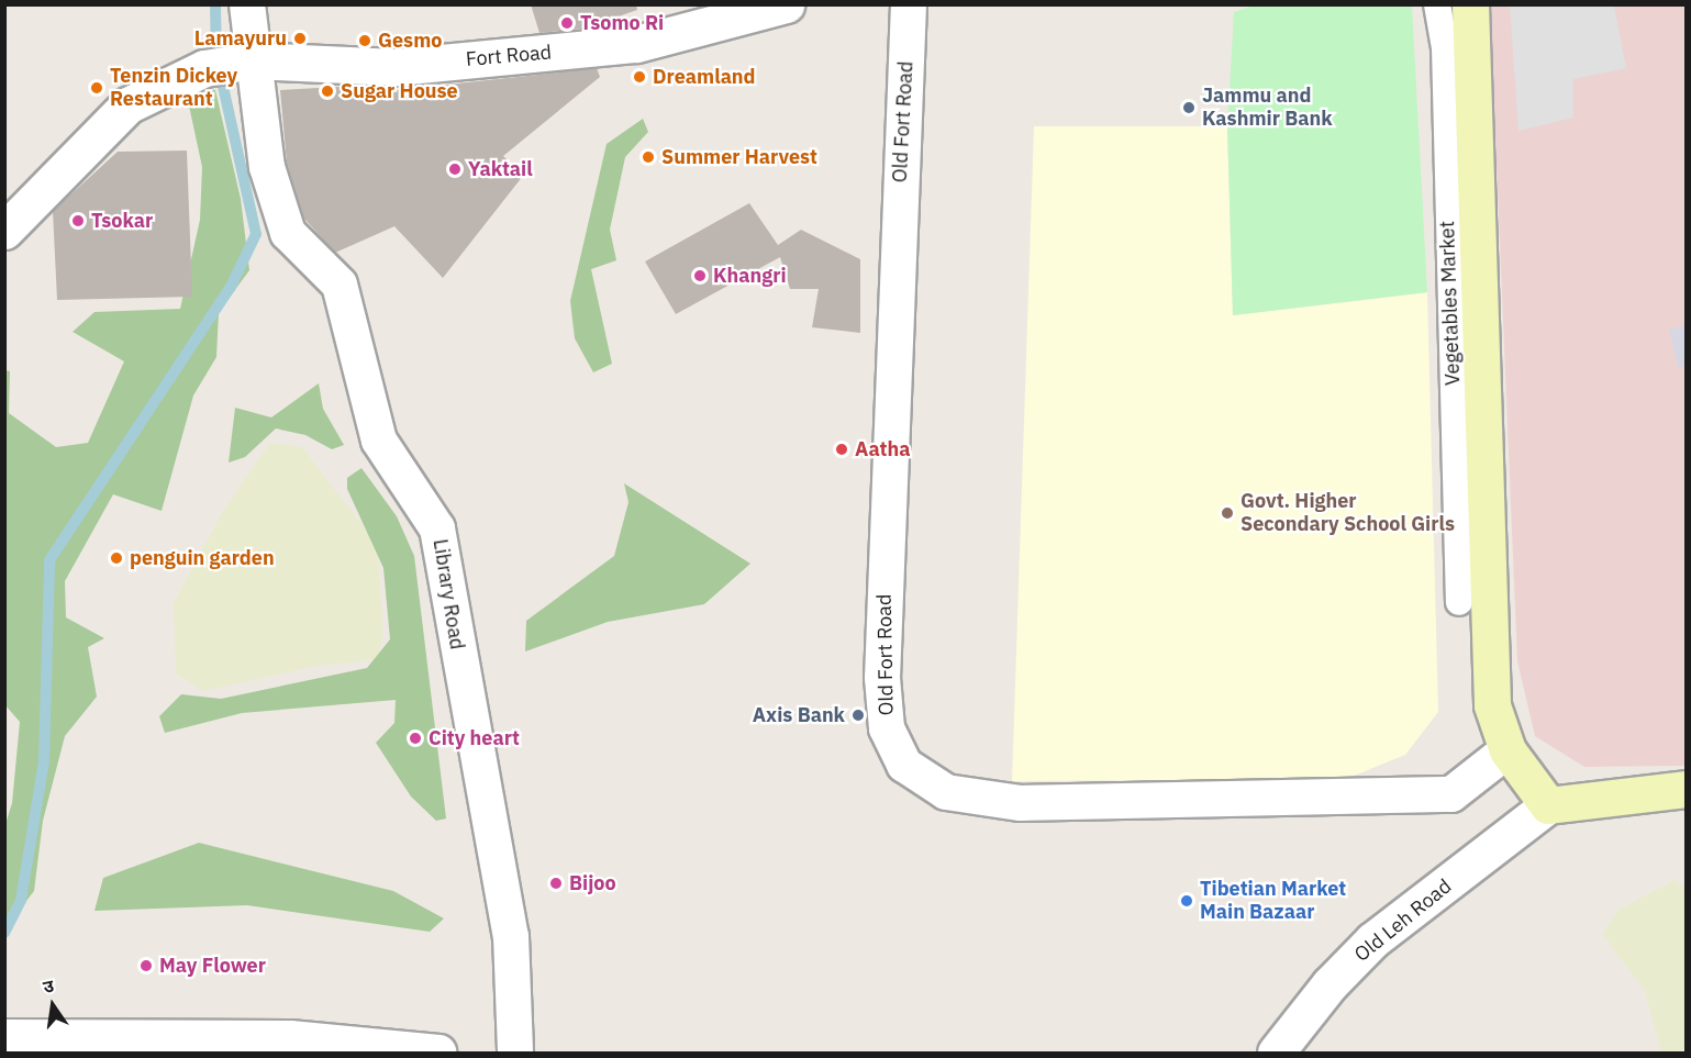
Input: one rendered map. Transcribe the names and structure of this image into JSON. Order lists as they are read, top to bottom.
{
  "streets": {
    "street": [
      "Fort Road",
      "Old Fort Road",
      "Vegetables Market",
      "Library Road",
      "Old Leh Road"
    ]
  },
  "crossings": [
    ["Fort Road", "Library Road"]
  ],
  "places": [
    "Tsomo Ri",
    "Lamayuru",
    "Gesmo",
    "Dreamland",
    "Tenzin Dickey Restaurant",
    "Sugar House",
    "Jammu and Kashmir Bank",
    "Summer Harvest",
    "Yaktail",
    "Tsokar",
    "Khangri",
    "Aatha",
    "Govt. Higher Secondary School Girls",
    "penguin garden",
    "Axis Bank",
    "City heart",
    "Bijoo",
    "Tibetian Market Main Bazaar",
    "May Flower"
  ],
  "north": "top"
}
